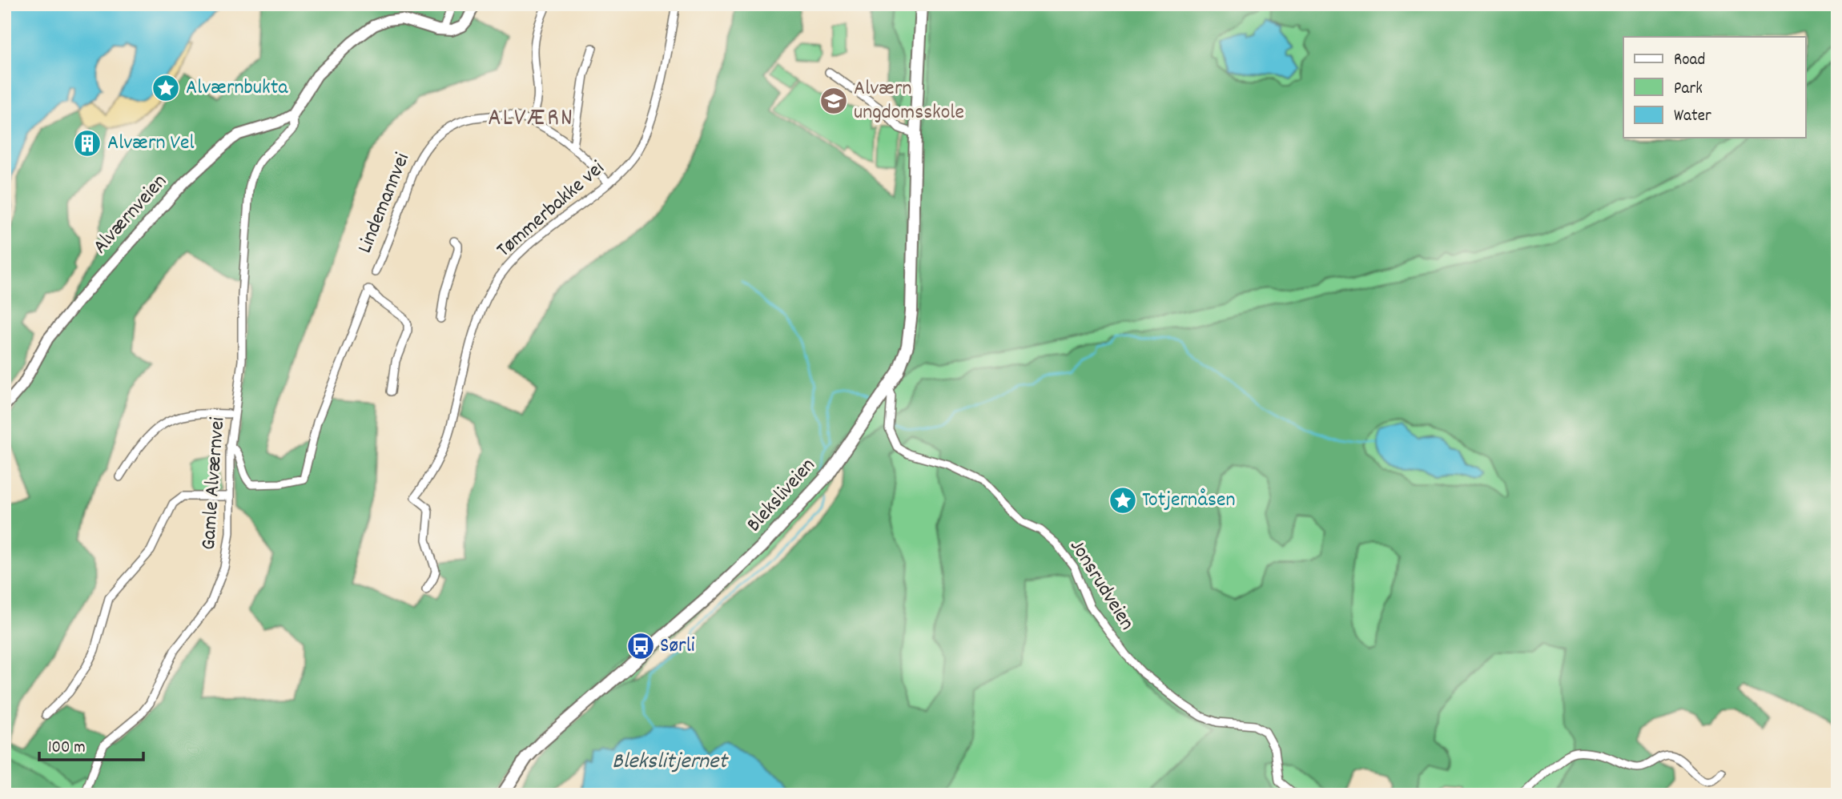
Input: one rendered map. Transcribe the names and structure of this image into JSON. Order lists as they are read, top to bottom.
{
  "streets": {
    "main road": ["Alværnveien", "Bleksliveien"],
    "street": [
      "Lindemannvei",
      "Tømmerbakke vei",
      "Gamle Alværnvei",
      "Jonsrudveien"
    ]
  },
  "crossings": [
    ["Lindemannvei", "Tømmerbakke vei"],
    ["Alværnveien", "Gamle Alværnvei"],
    ["Bleksliveien", "Jonsrudveien"]
  ],
  "districts": ["ALVÆRN"],
  "water": ["Blekslitjernet"],
  "places": {
    "place": ["Alværnbukta", "Totjernåsen"],
    "school or university": ["Alværn ungdomsskole"],
    "building": ["Alværn Vel"],
    "bus stop": ["Sørli"]
  },
  "legend": ["Road", "Park", "Water"],
  "scale_bar": "100 m"
}
